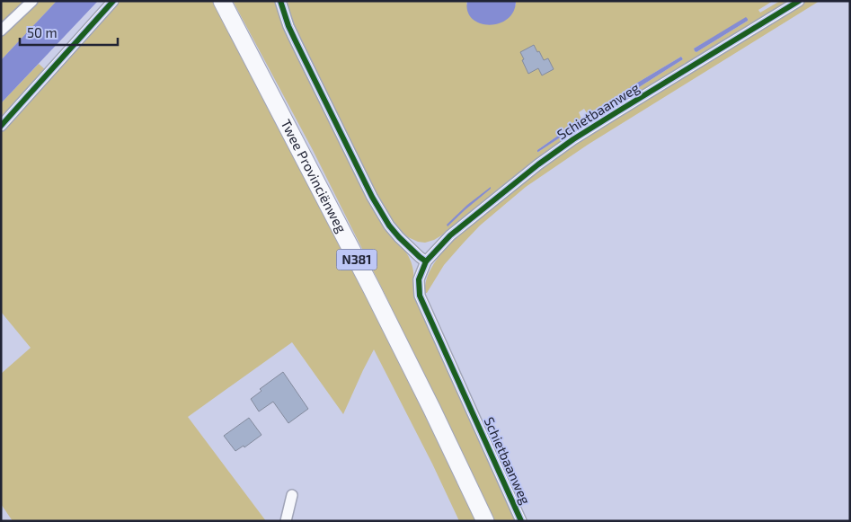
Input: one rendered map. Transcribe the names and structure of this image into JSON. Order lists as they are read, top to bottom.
{
  "streets": {
    "main road": ["Twee Provinciënweg", "N381"],
    "street": ["Schietbaanweg"]
  },
  "scale_bar": "50 m"
}
